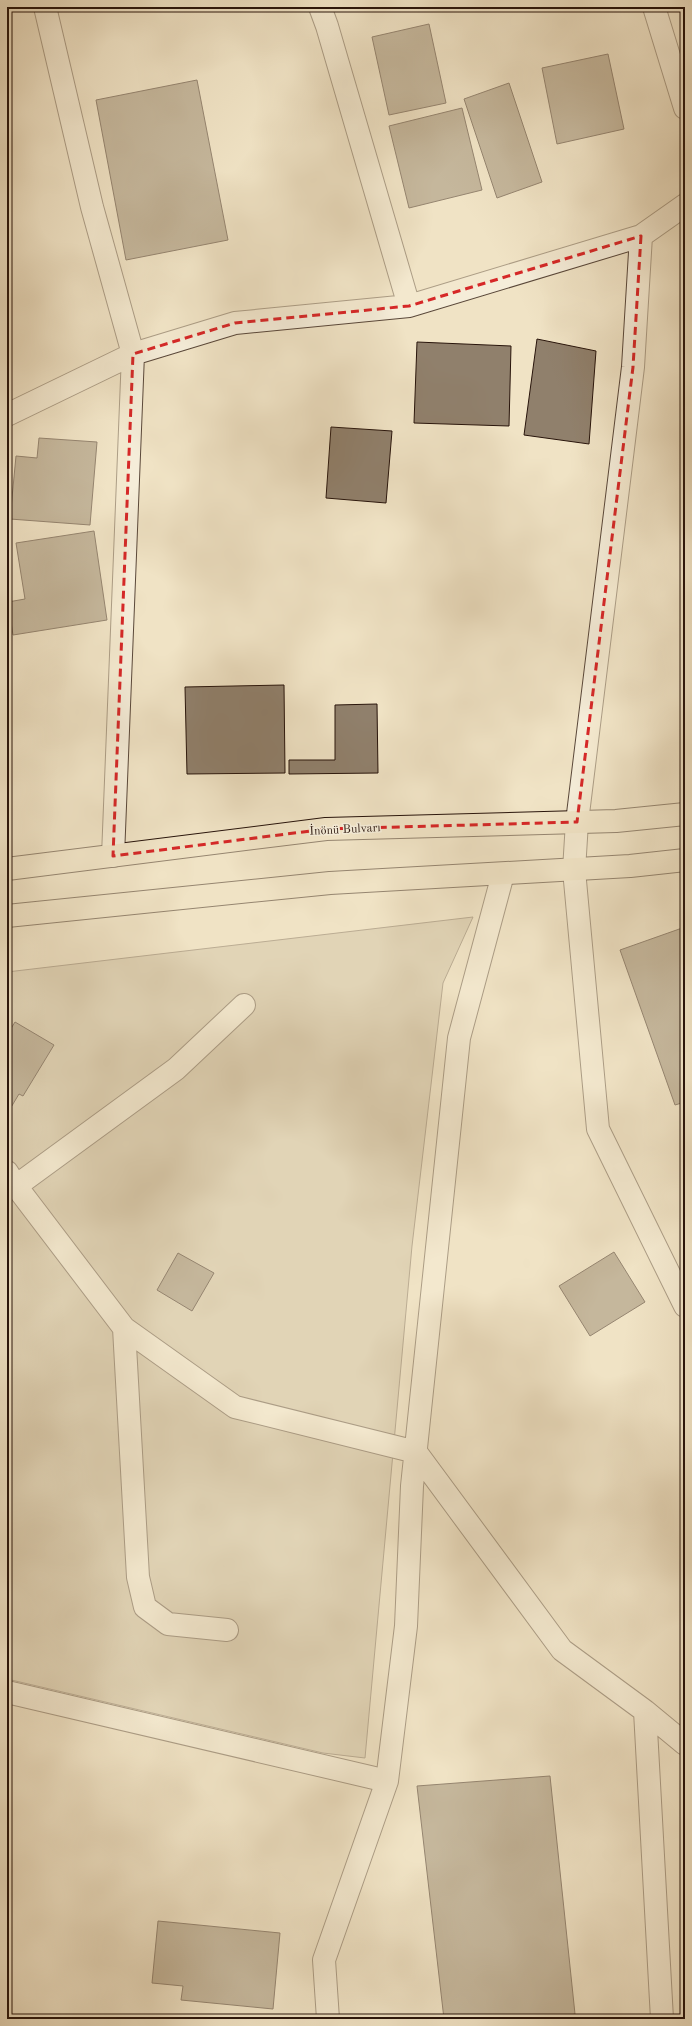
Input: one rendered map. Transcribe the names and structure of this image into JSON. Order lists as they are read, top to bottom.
{
  "streets": {
    "main road": ["İnönü Bulvarı"]
  }
}
